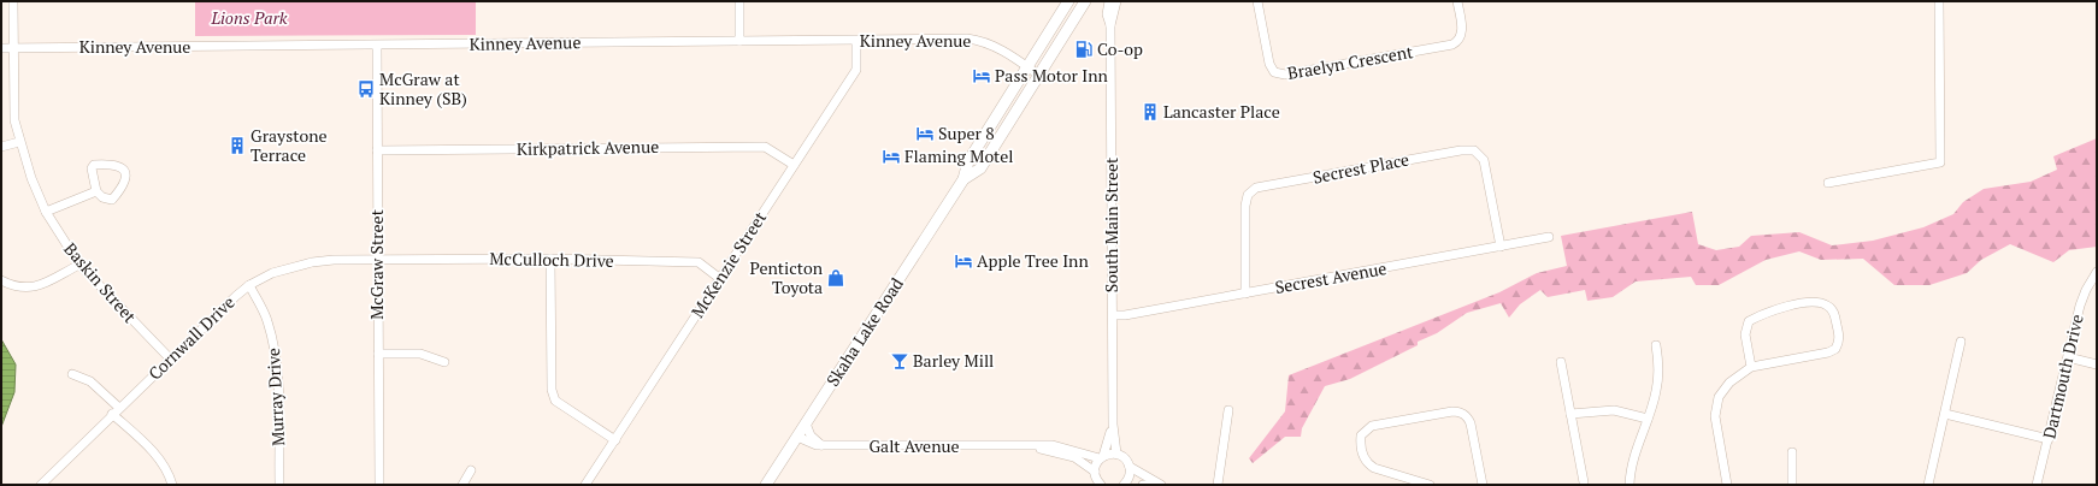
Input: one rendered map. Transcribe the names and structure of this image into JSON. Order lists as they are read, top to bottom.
{
  "streets": {
    "main road": ["Skaha Lake Road"],
    "street": [
      "Kinney Avenue",
      "Braelyn Crescent",
      "Kirkpatrick Avenue",
      "Secrest Place",
      "South Main Street",
      "McCulloch Drive",
      "McGraw Street",
      "McKenzie Street",
      "Secrest Avenue",
      "Baskin Street",
      "Cornwall Drive",
      "Dartmouth Drive",
      "Murray Drive",
      "Galt Avenue"
    ]
  },
  "crossings": [
    ["Kinney Avenue", "McGraw Street"],
    ["Kinney Avenue", "McKenzie Street"],
    ["Kinney Avenue", "Baskin Street"],
    ["Kinney Avenue", "Skaha Lake Road"],
    ["Kirkpatrick Avenue", "McGraw Street"],
    ["Kirkpatrick Avenue", "McKenzie Street"],
    ["Secrest Place", "Secrest Avenue"],
    ["South Main Street", "Secrest Avenue"],
    ["South Main Street", "Galt Avenue"],
    ["McCulloch Drive", "McGraw Street"],
    ["McCulloch Drive", "McKenzie Street"],
    ["McCulloch Drive", "Cornwall Drive"],
    ["McGraw Street", "Cornwall Drive"],
    ["Baskin Street", "Cornwall Drive"],
    ["Skaha Lake Road", "Galt Avenue"],
    ["Cornwall Drive", "Murray Drive"]
  ],
  "parks": ["Lions Park"],
  "places": {
    "fuel station": ["Co-op"],
    "hotel": [
      "Pass Motor Inn",
      "Super 8",
      "Flaming Motel",
      "Apple Tree Inn"
    ],
    "bus stop": ["McGraw at Kinney (SB)"],
    "building": ["Lancaster Place", "Graystone Terrace"],
    "shop": ["Penticton Toyota"],
    "bar": ["Barley Mill"]
  }
}
